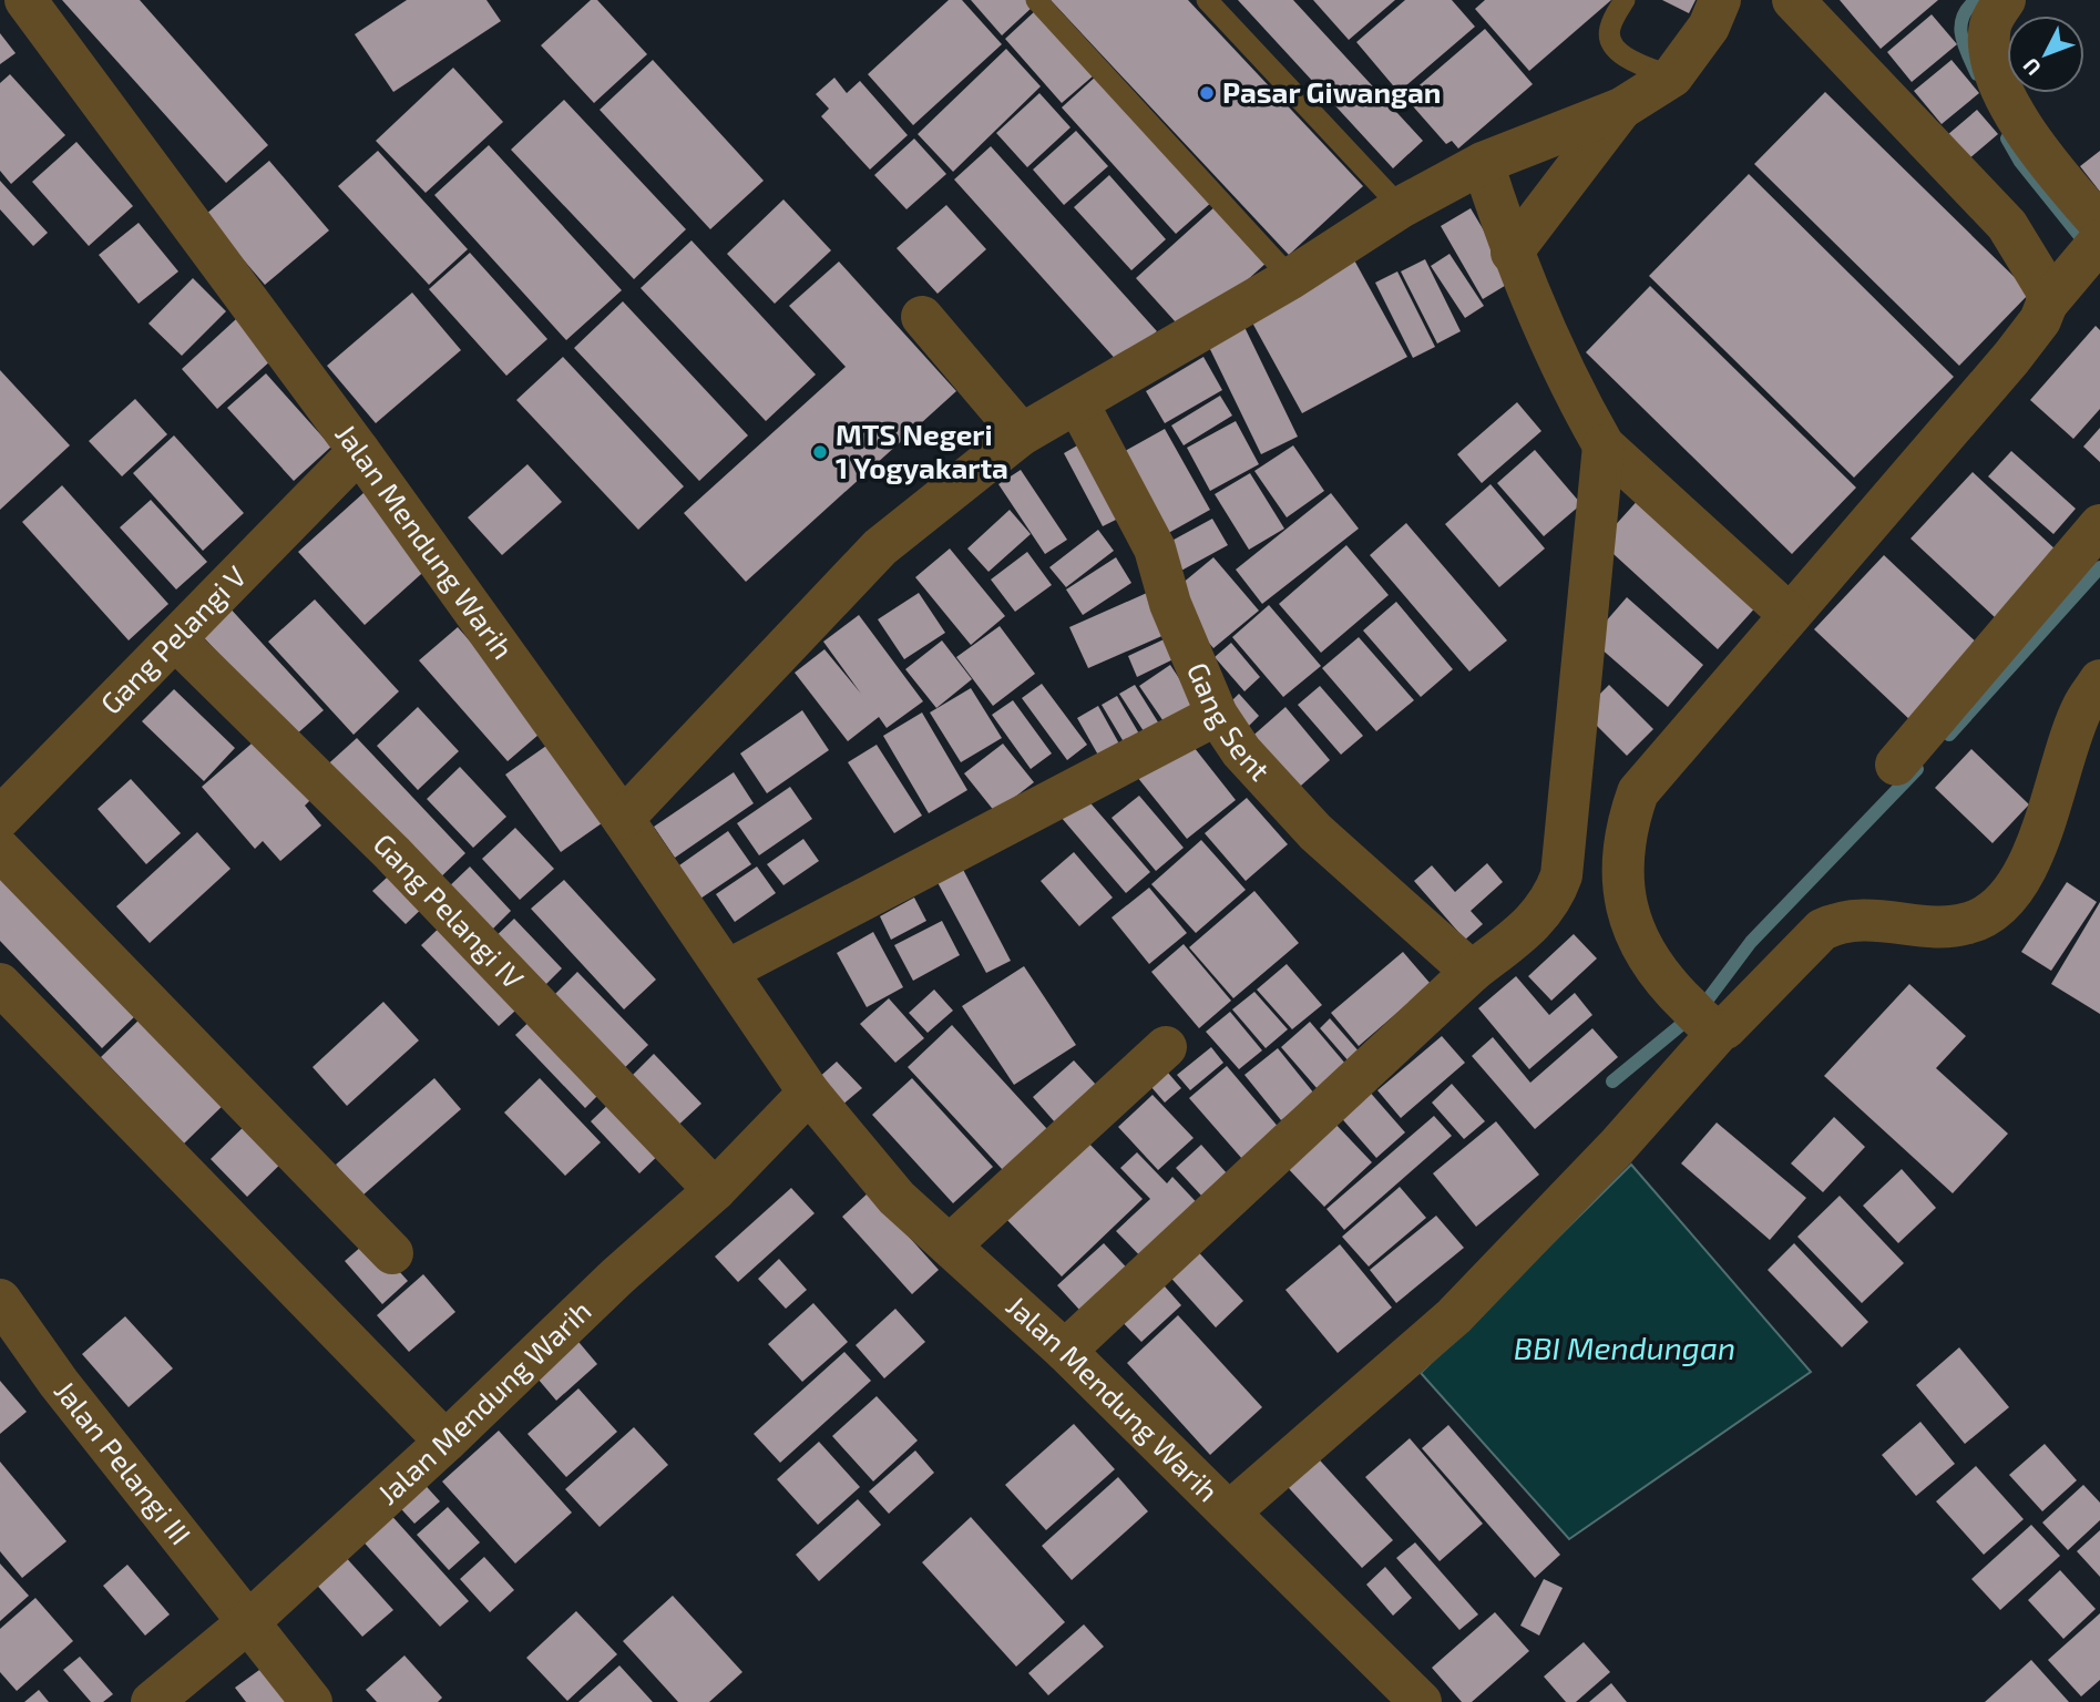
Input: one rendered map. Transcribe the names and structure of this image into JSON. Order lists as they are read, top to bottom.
{
  "streets": {
    "street": [
      "Jalan Mendung Warih",
      "Gang Pelangi V",
      "Gang Sent",
      "Gang Pelangi IV",
      "Jalan Pelangi III"
    ]
  },
  "crossings": [
    ["Jalan Mendung Warih", "Gang Pelangi V"],
    ["Jalan Mendung Warih", "Gang Pelangi IV"],
    ["Jalan Mendung Warih", "Jalan Pelangi III"],
    ["Gang Pelangi V", "Gang Pelangi IV"]
  ],
  "water": ["BBI Mendungan"],
  "places": ["Pasar Giwangan", "MTS Negeri 1 Yogyakarta"],
  "north": "bottom left"
}
